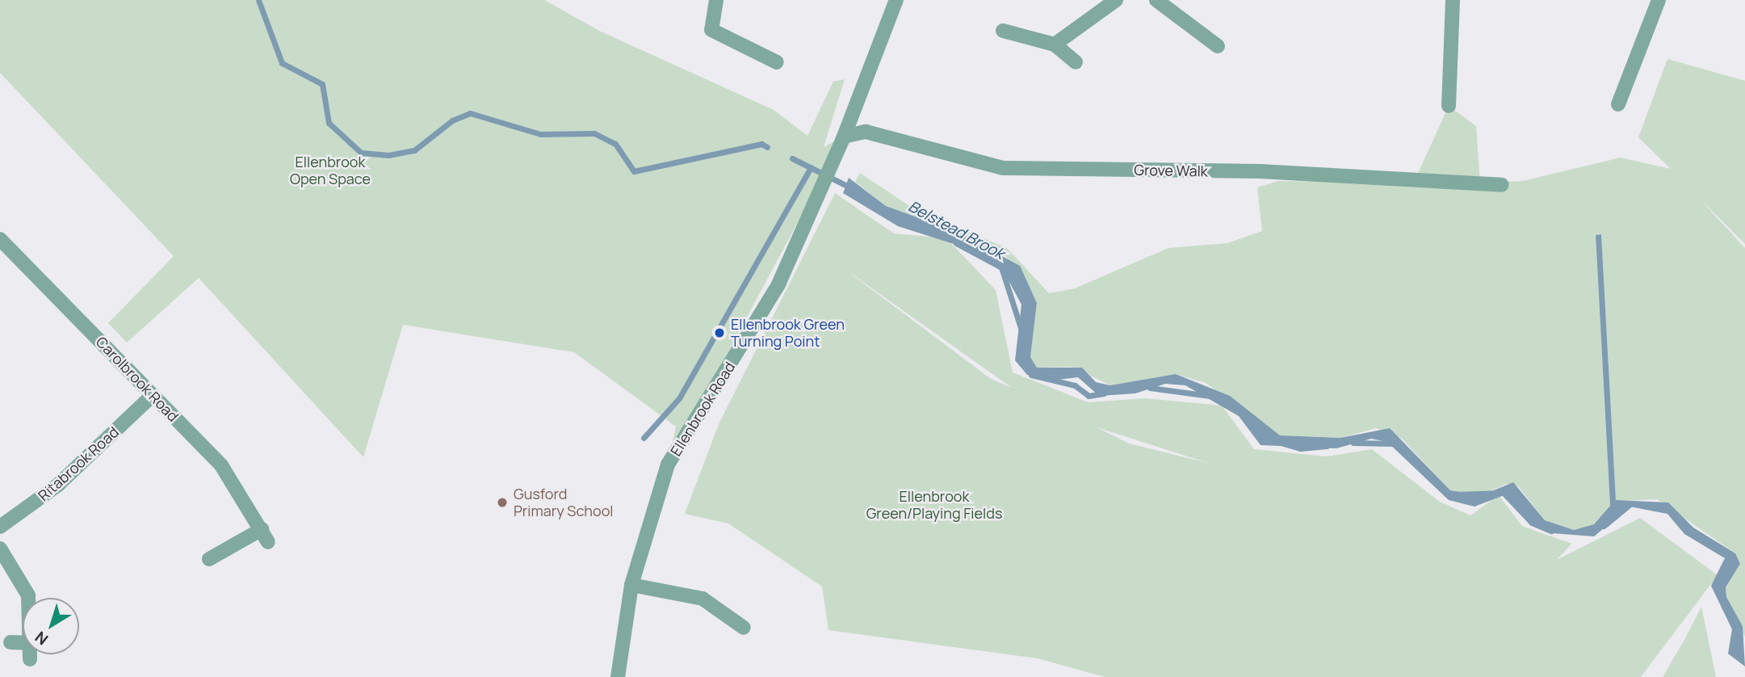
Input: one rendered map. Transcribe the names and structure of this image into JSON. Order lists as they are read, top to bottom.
{
  "streets": {
    "street": [
      "Grove Walk",
      "Carolbrook Road",
      "Ellenbrook Road",
      "Ritabrook Road"
    ]
  },
  "crossings": [
    ["Grove Walk", "Ellenbrook Road"],
    ["Carolbrook Road", "Ritabrook Road"]
  ],
  "water": ["Belstead Brook"],
  "parks": ["Ellenbrook Open Space", "Ellenbrook Green/Playing Fields"],
  "places": ["Ellenbrook Green Turning Point", "Gusford Primary School"],
  "north": "bottom left"
}
